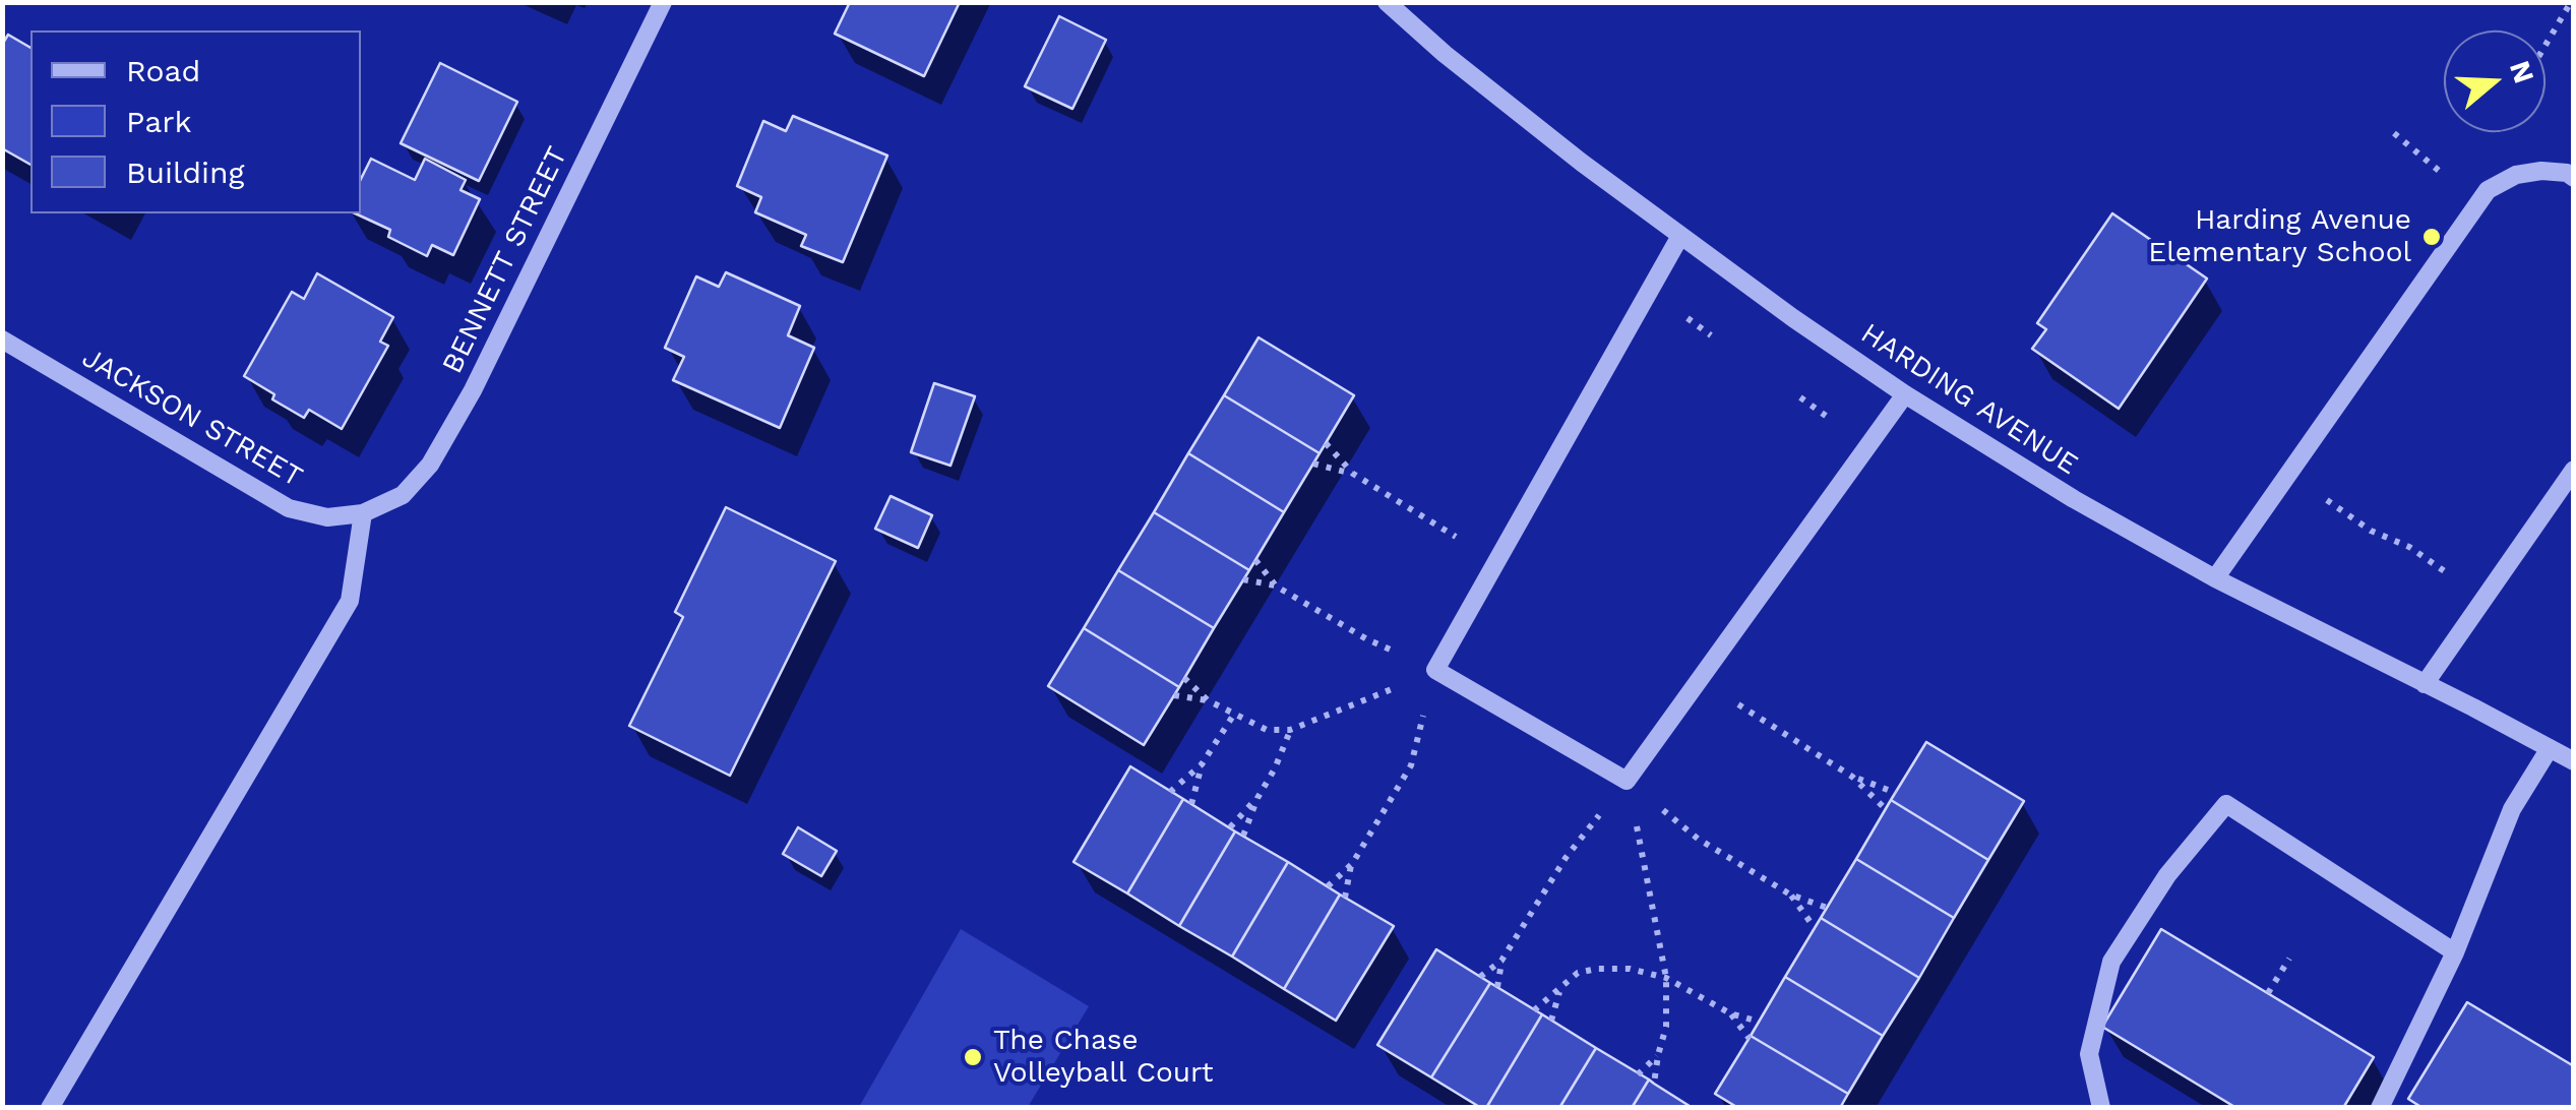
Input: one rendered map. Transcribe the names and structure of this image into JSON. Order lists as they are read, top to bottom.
{
  "streets": {
    "street": ["BENNETT STREET", "HARDING AVENUE", "JACKSON STREET"]
  },
  "crossings": [
    ["BENNETT STREET", "JACKSON STREET"]
  ],
  "places": ["Harding Avenue Elementary School", "The Chase Volleyball Court"],
  "legend": ["Road", "Park", "Building"],
  "north": "right"
}
